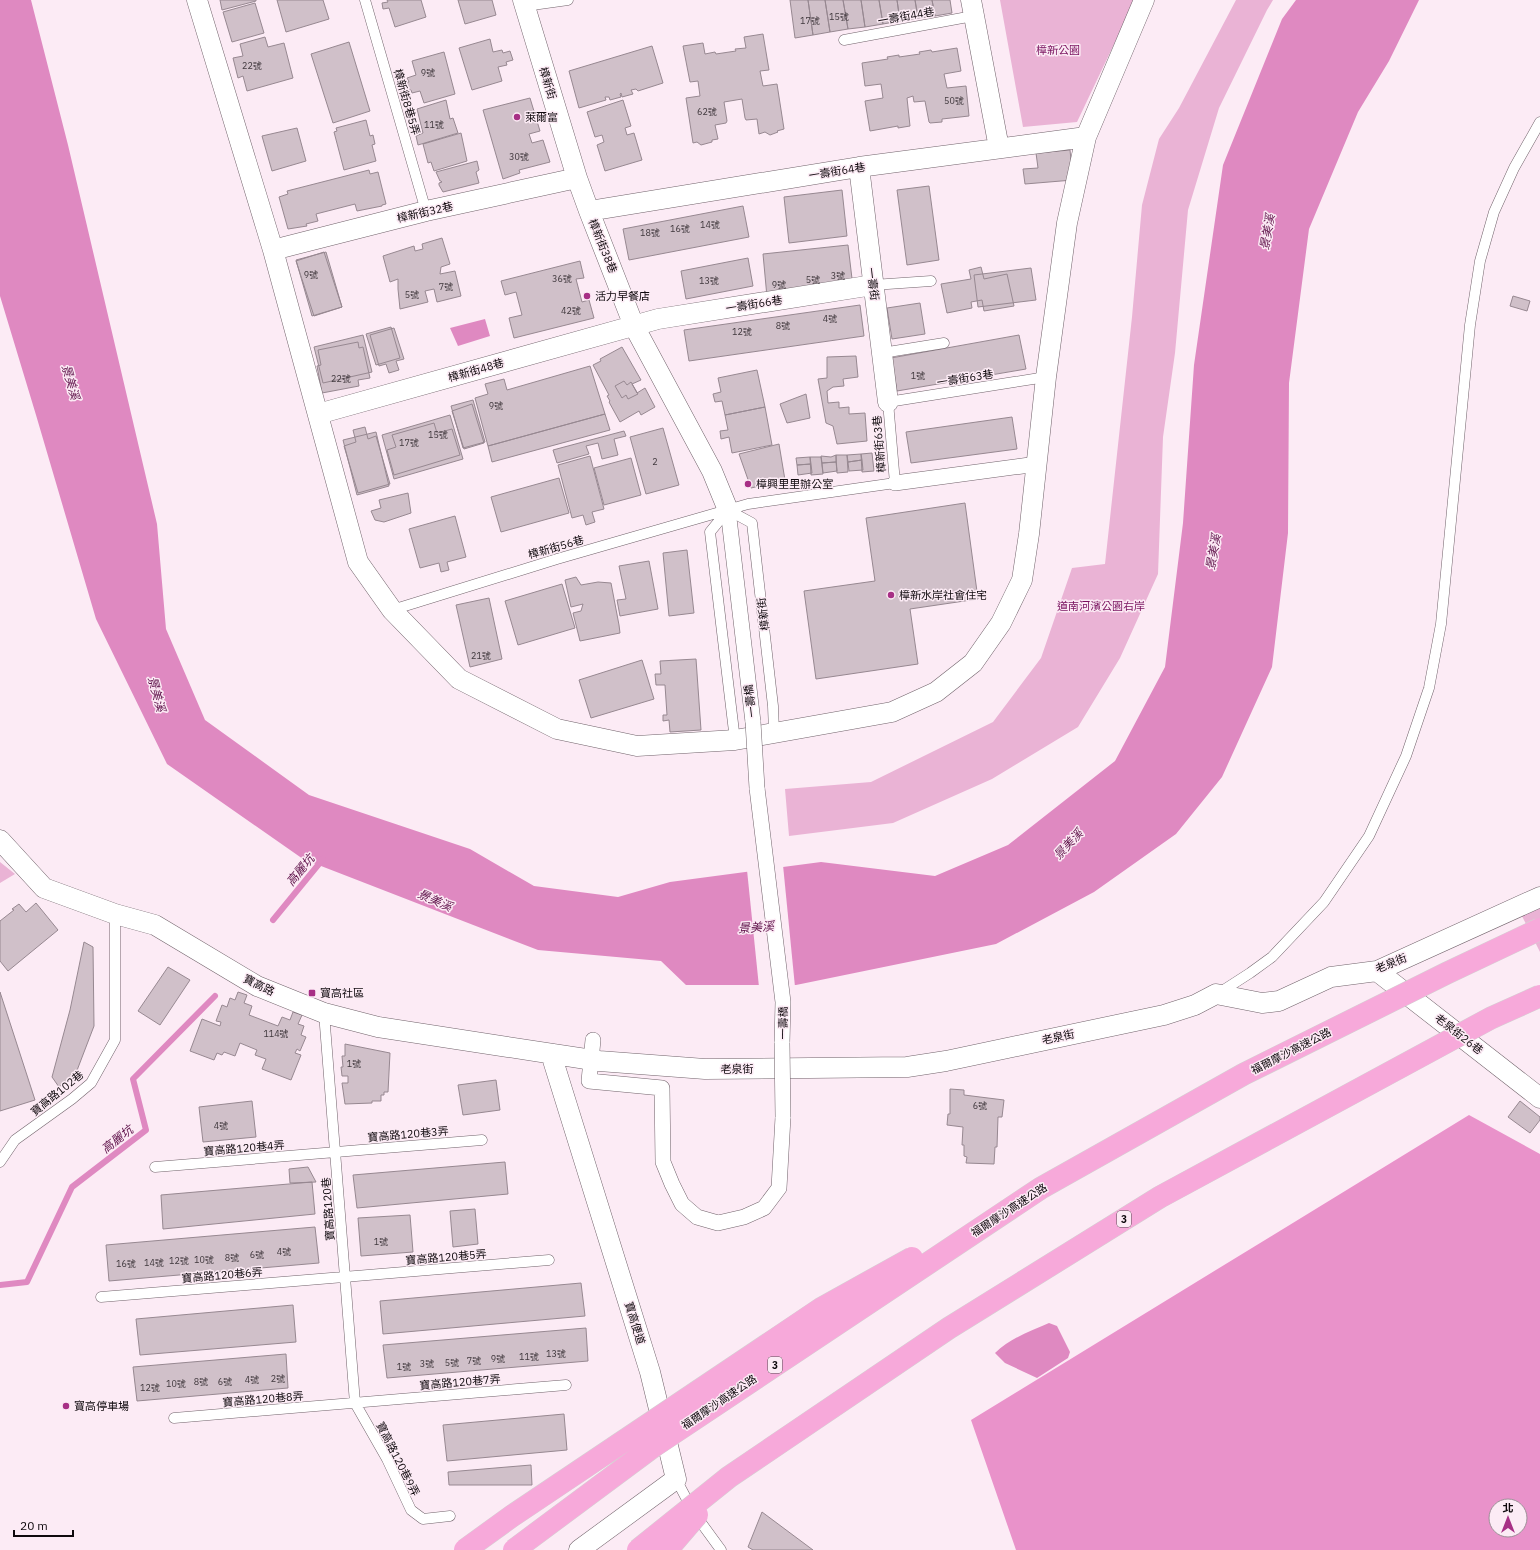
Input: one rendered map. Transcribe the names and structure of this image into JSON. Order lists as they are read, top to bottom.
{
  "streets": {
    "highway": ["福爾摩沙高速公路", "3"],
    "street": [
      "樟新街",
      "一壽街64巷",
      "樟新街32巷",
      "樟新街38巷",
      "一壽街",
      "一壽街66巷",
      "樟新街48巷",
      "一壽橋",
      "老泉街",
      "寶高路",
      "老泉街26巷",
      "寶高便道"
    ],
    "lane": [
      "一壽街44巷",
      "樟新街8巷5弄",
      "一壽街63巷",
      "樟新街63巷",
      "樟新街56巷",
      "寶高路102巷",
      "寶高路120巷3弄",
      "寶高路120巷4弄",
      "寶高路120巷",
      "寶高路120巷5弄",
      "寶高路120巷6弄",
      "寶高路120巷7弄",
      "寶高路120巷8弄",
      "寶高路120巷9弄"
    ]
  },
  "crossings": [
    ["樟新街", "一壽街64巷"],
    ["樟新街", "樟新街32巷"],
    ["樟新街", "樟新街38巷"],
    ["樟新街", "樟新街63巷"],
    ["樟新街", "樟新街56巷"],
    ["樟新街", "一壽橋"],
    ["樟新街8巷5弄", "樟新街32巷"],
    ["一壽街64巷", "樟新街38巷"],
    ["一壽街64巷", "一壽街"],
    ["樟新街38巷", "一壽街66巷"],
    ["樟新街38巷", "樟新街48巷"],
    ["一壽街", "一壽街66巷"],
    ["一壽街", "一壽街63巷"],
    ["一壽街", "樟新街63巷"],
    ["一壽街66巷", "樟新街48巷"],
    ["一壽街63巷", "樟新街63巷"],
    ["樟新街63巷", "樟新街56巷"],
    ["樟新街63巷", "一壽橋"],
    ["樟新街56巷", "一壽橋"],
    ["一壽橋", "老泉街"],
    ["老泉街", "寶高路"],
    ["老泉街", "老泉街26巷"],
    ["老泉街", "寶高便道"],
    ["寶高路", "寶高路102巷"],
    ["寶高路", "寶高路120巷"],
    ["寶高路", "寶高便道"],
    ["寶高路120巷3弄", "寶高路120巷4弄"],
    ["寶高路120巷3弄", "寶高路120巷"],
    ["寶高路120巷4弄", "寶高路120巷"],
    ["寶高路120巷", "寶高路120巷5弄"],
    ["寶高路120巷", "寶高路120巷6弄"],
    ["寶高路120巷", "寶高路120巷7弄"],
    ["寶高路120巷", "寶高路120巷8弄"],
    ["寶高路120巷", "寶高路120巷9弄"],
    ["寶高路120巷5弄", "寶高路120巷6弄"],
    ["寶高路120巷7弄", "寶高路120巷8弄"],
    ["寶高路120巷7弄", "寶高路120巷9弄"],
    ["寶高路120巷8弄", "寶高路120巷9弄"]
  ],
  "water": ["景美溪", "高麗坑"],
  "parks": ["樟新公園", "道南河濱公園右岸"],
  "places": {
    "other": [
      "萊爾富",
      "活力早餐店",
      "樟興里里辦公室",
      "樟新水岸社會住宅",
      "寶高停車場"
    ],
    "transit": ["寶高社區"]
  },
  "house_numbers": [
    "15號",
    "17號",
    "22號",
    "9號",
    "50號",
    "62號",
    "11號",
    "30號",
    "14號",
    "16號",
    "18號",
    "9號",
    "3號",
    "36號",
    "5號",
    "13號",
    "9號",
    "7號",
    "5號",
    "42號",
    "4號",
    "8號",
    "12號",
    "1號",
    "22號",
    "9號",
    "15號",
    "17號",
    "2",
    "21號",
    "114號",
    "1號",
    "6號",
    "4號",
    "1號",
    "4號",
    "6號",
    "8號",
    "10號",
    "12號",
    "14號",
    "16號",
    "13號",
    "11號",
    "9號",
    "7號",
    "5號",
    "3號",
    "1號",
    "2號",
    "4號",
    "8號",
    "6號",
    "10號",
    "12號"
  ],
  "scale_bar": "20 m",
  "north": "top"
}
